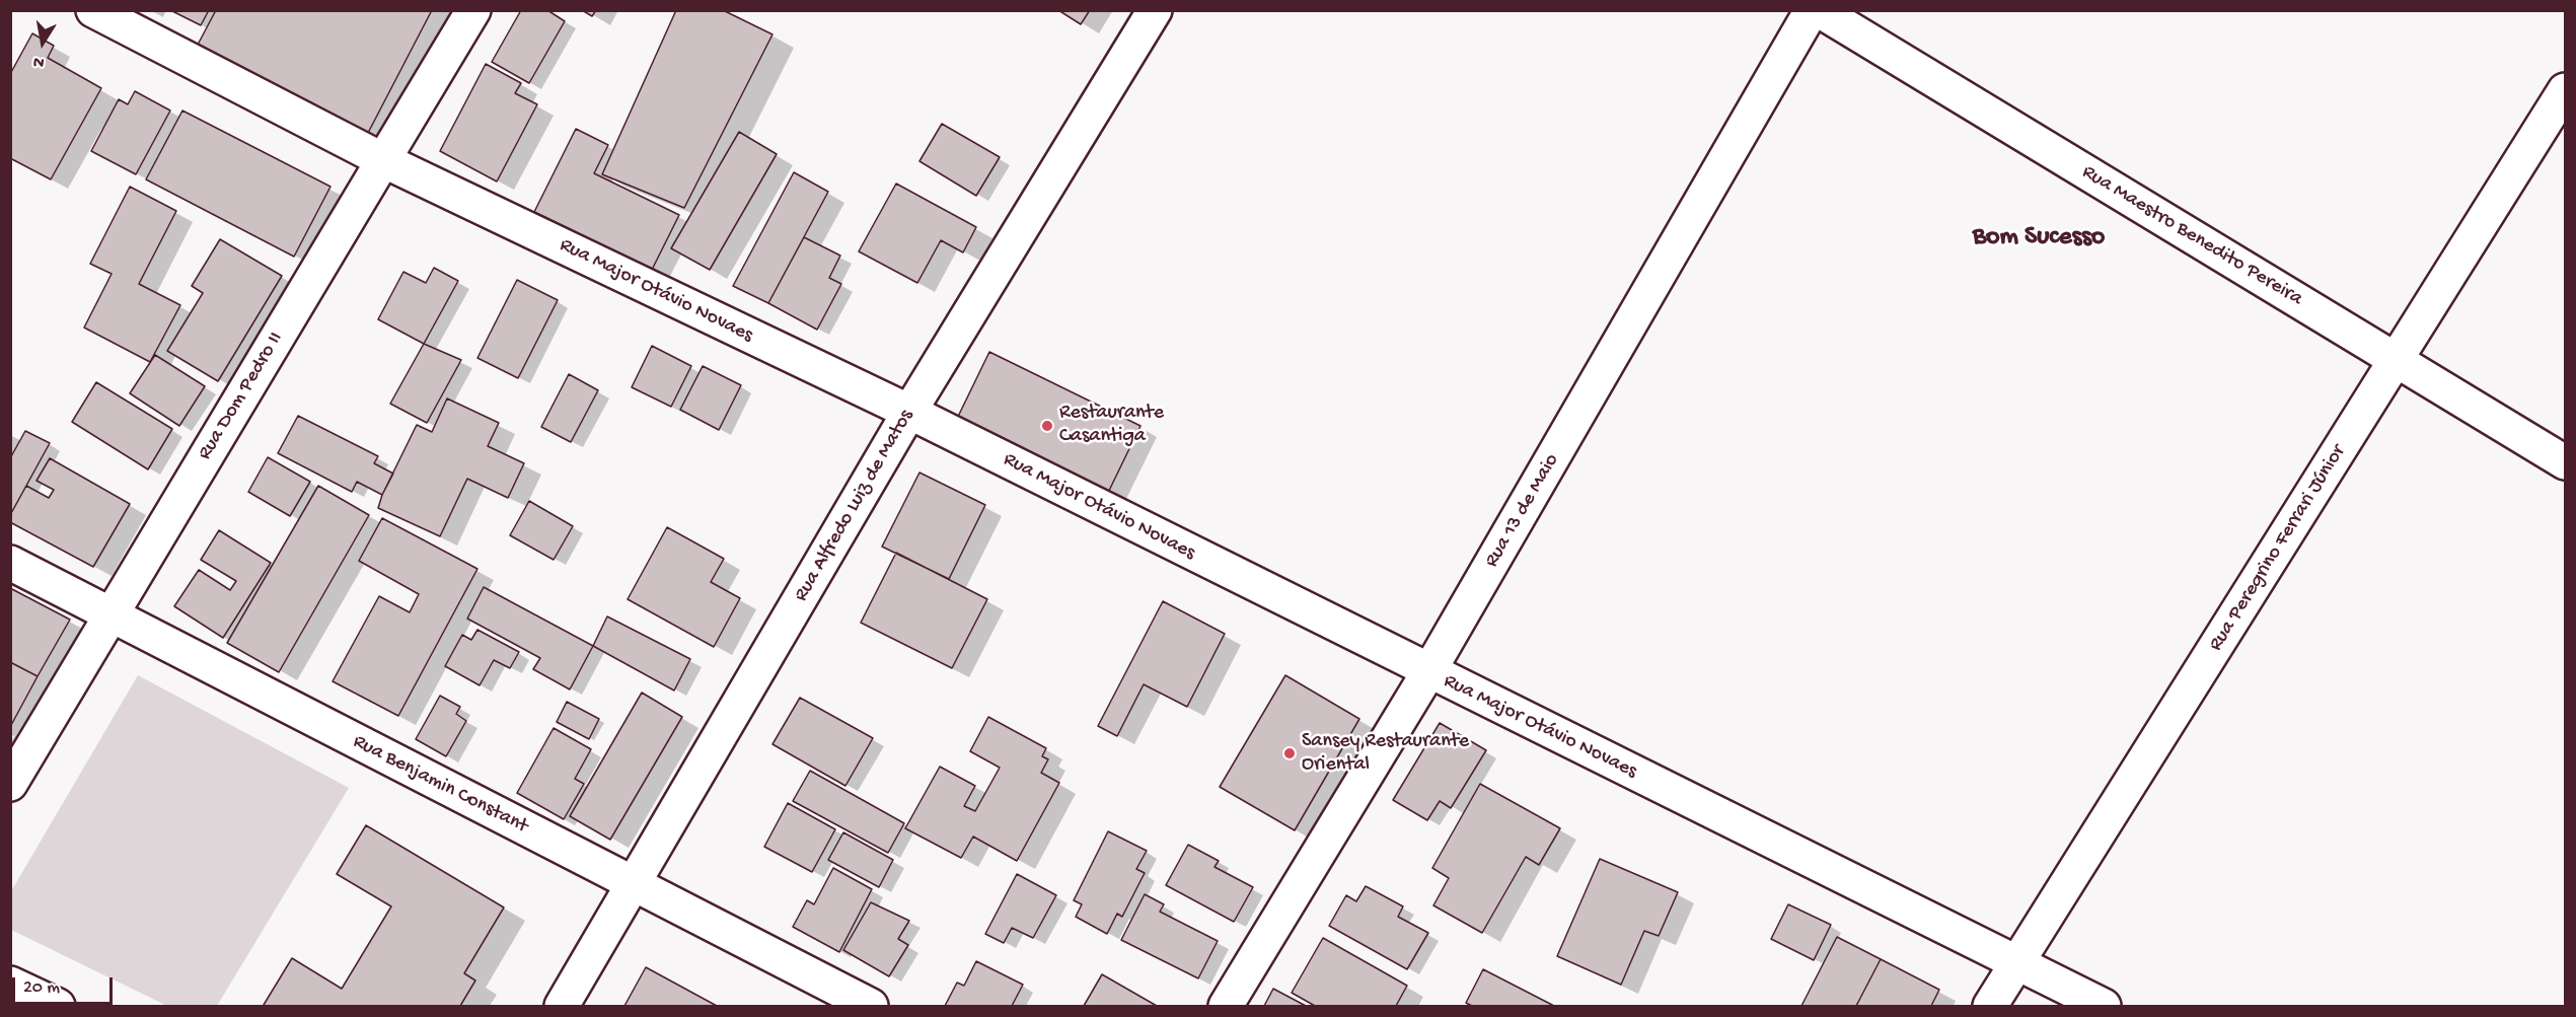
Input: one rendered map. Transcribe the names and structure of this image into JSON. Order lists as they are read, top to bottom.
{
  "streets": {
    "street": [
      "Rua Maestro Benedito Pereira",
      "Rua Major Otávio Novaes",
      "Rua Dom Pedro II",
      "Rua Alfredo Luiz de Matos",
      "Rua 13 de Maio",
      "Rua Peregrino Ferrari Júnior",
      "Rua Benjamin Constant"
    ]
  },
  "crossings": [
    ["Rua Maestro Benedito Pereira", "Rua Peregrino Ferrari Júnior"],
    ["Rua Major Otávio Novaes", "Rua Dom Pedro II"],
    ["Rua Major Otávio Novaes", "Rua Alfredo Luiz de Matos"],
    ["Rua Major Otávio Novaes", "Rua 13 de Maio"],
    ["Rua Major Otávio Novaes", "Rua Peregrino Ferrari Júnior"],
    ["Rua Dom Pedro II", "Rua Benjamin Constant"],
    ["Rua Alfredo Luiz de Matos", "Rua Benjamin Constant"]
  ],
  "districts": ["Bom Sucesso"],
  "places": ["Restaurante Casantiga", "Sansey Restaurante Oriental"],
  "scale_bar": "20 m",
  "north": "bottom"
}
